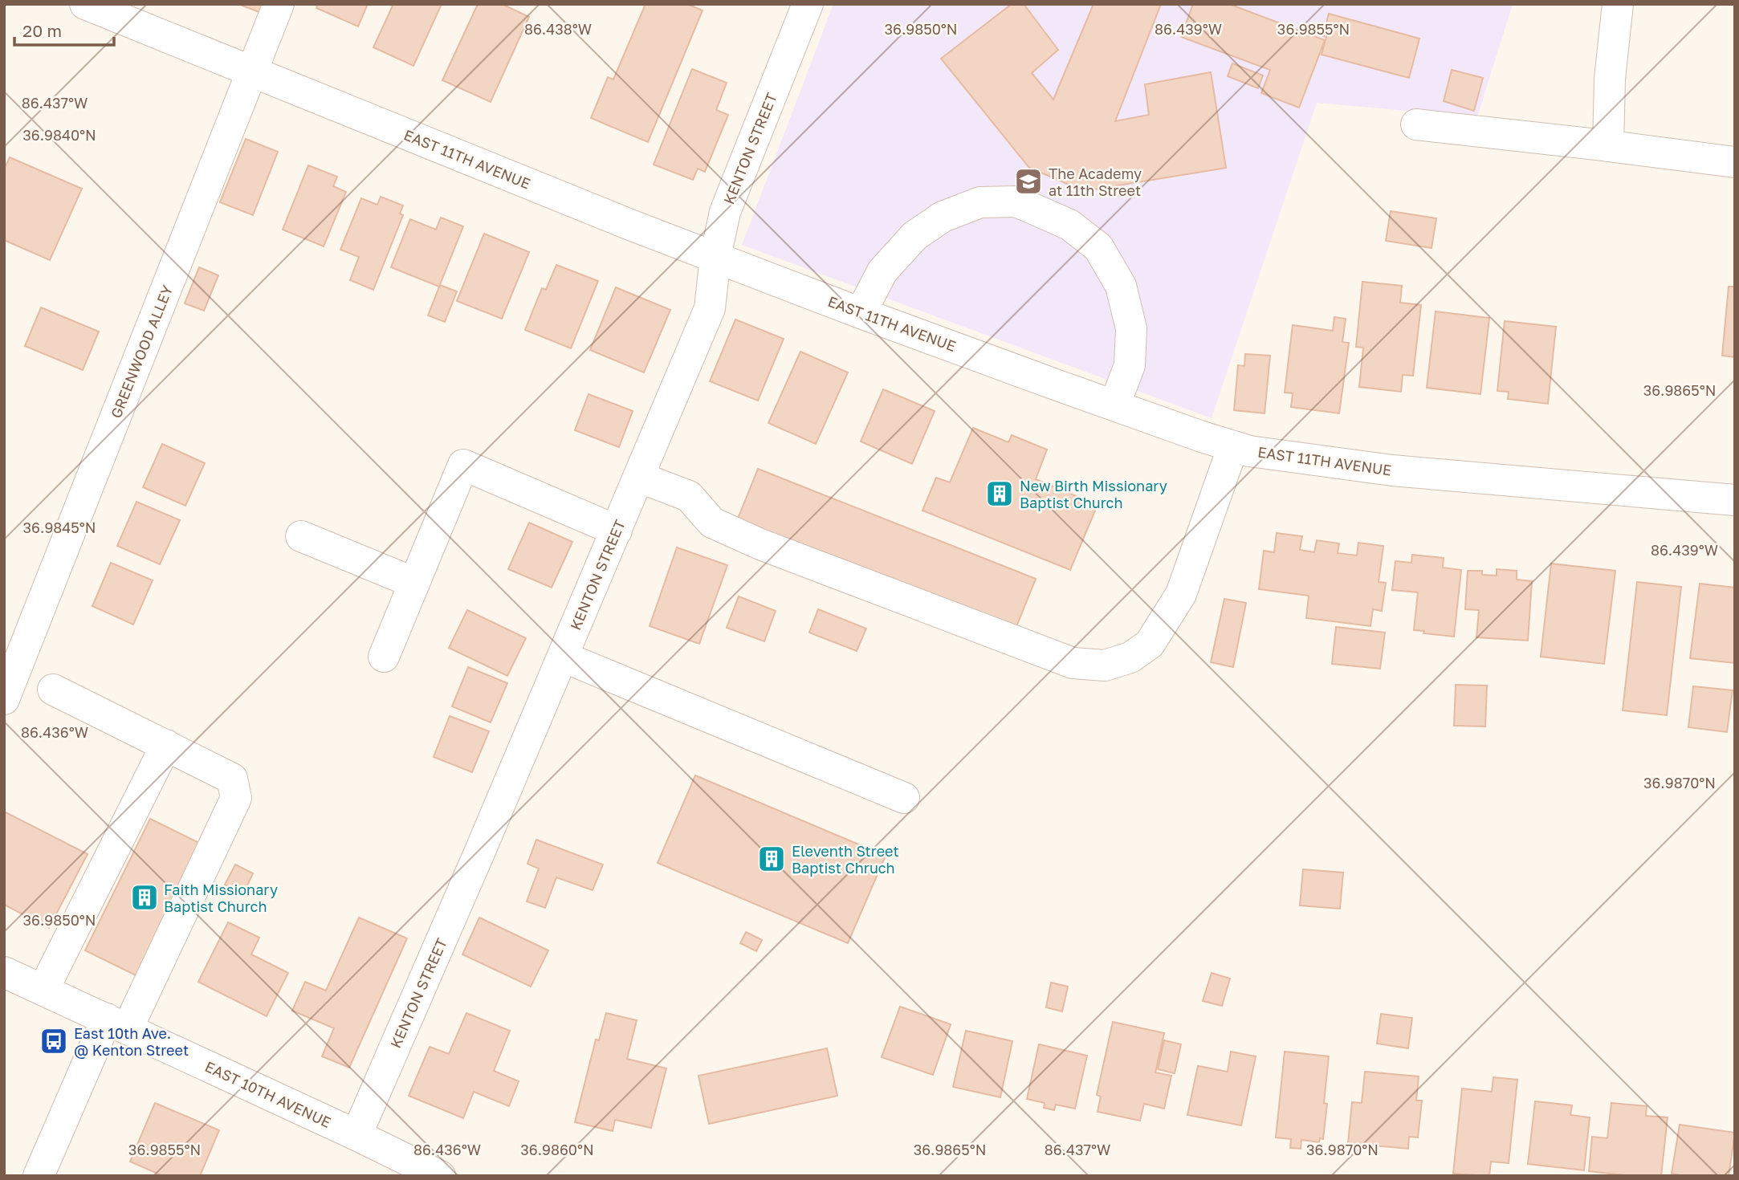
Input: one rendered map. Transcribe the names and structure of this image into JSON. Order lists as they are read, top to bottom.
{
  "streets": {
    "street": [
      "KENTON STREET",
      "EAST 11TH AVENUE",
      "GREENWOOD ALLEY",
      "EAST 10TH AVENUE"
    ]
  },
  "crossings": [
    ["KENTON STREET", "EAST 11TH AVENUE"],
    ["KENTON STREET", "EAST 10TH AVENUE"],
    ["EAST 11TH AVENUE", "GREENWOOD ALLEY"]
  ],
  "places": {
    "school or university": ["The Academy at 11th Street"],
    "building": ["New Birth Missionary Baptist Church", "Eleventh Street Baptist Chruch", "Faith Missionary Baptist Church"],
    "bus stop": ["East 10th Ave. @ Kenton Street"]
  },
  "scale_bar": "20 m",
  "coordinates": [
    "86.438°W",
    "36.9850°N",
    "86.439°W",
    "36.9855°N",
    "86.437°W",
    "36.9840°N",
    "36.9865°N",
    "36.9845°N",
    "86.436°W",
    "36.9870°N",
    "36.9860°N"
  ]
}
